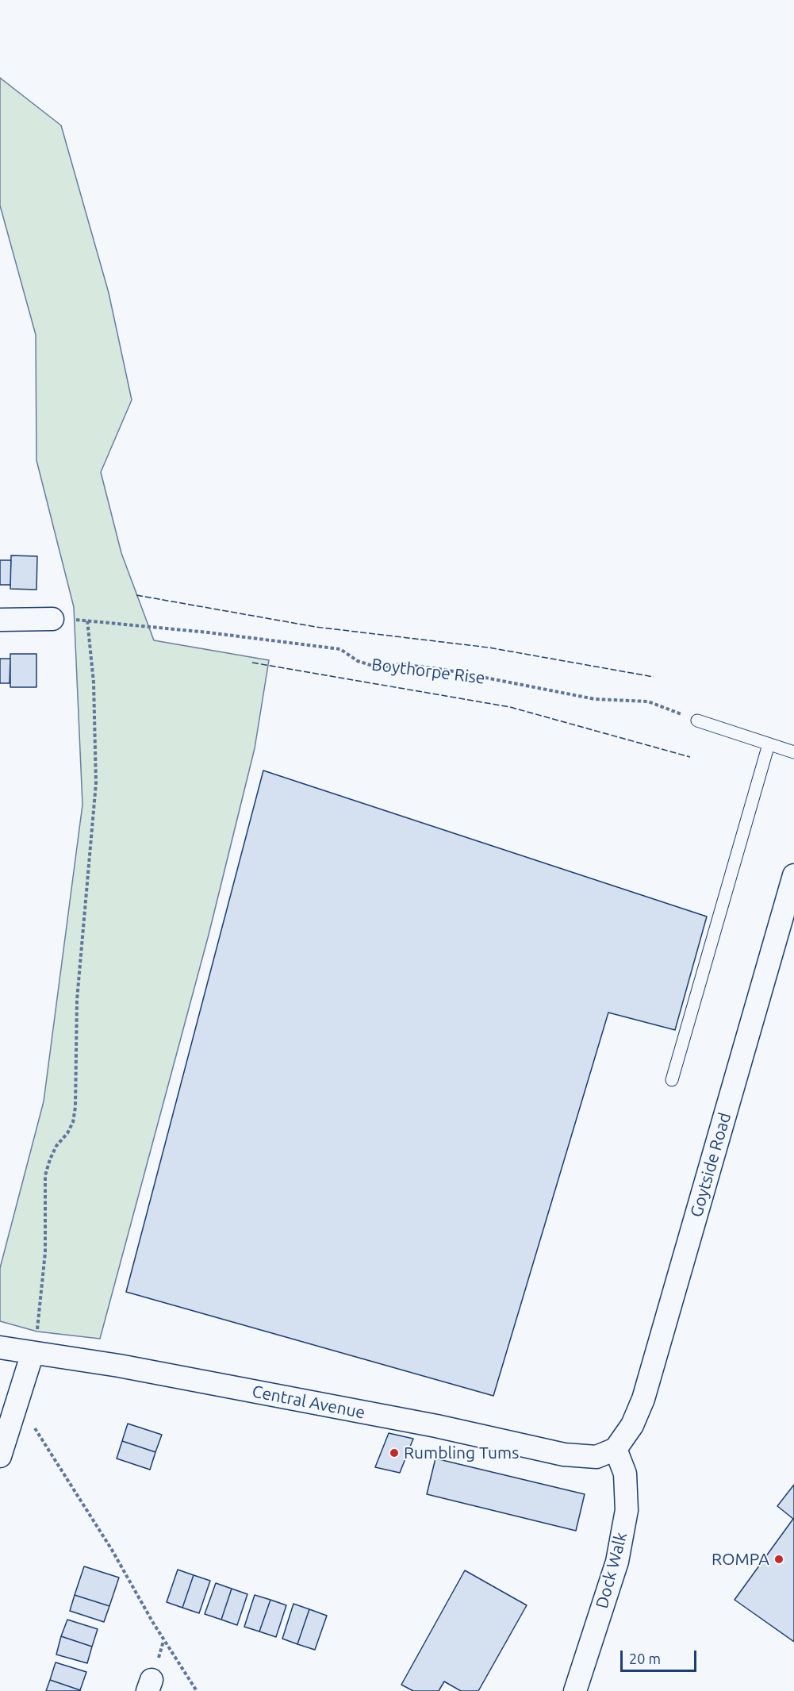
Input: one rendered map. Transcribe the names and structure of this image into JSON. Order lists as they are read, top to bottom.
{
  "streets": {
    "street": ["Goytside Road", "Central Avenue", "Dock Walk"],
    "path": ["Boythorpe Rise"]
  },
  "crossings": [
    ["Goytside Road", "Central Avenue"],
    ["Goytside Road", "Dock Walk"],
    ["Central Avenue", "Dock Walk"]
  ],
  "places": ["Rumbling Tums", "ROMPA"],
  "scale_bar": "20 m"
}
